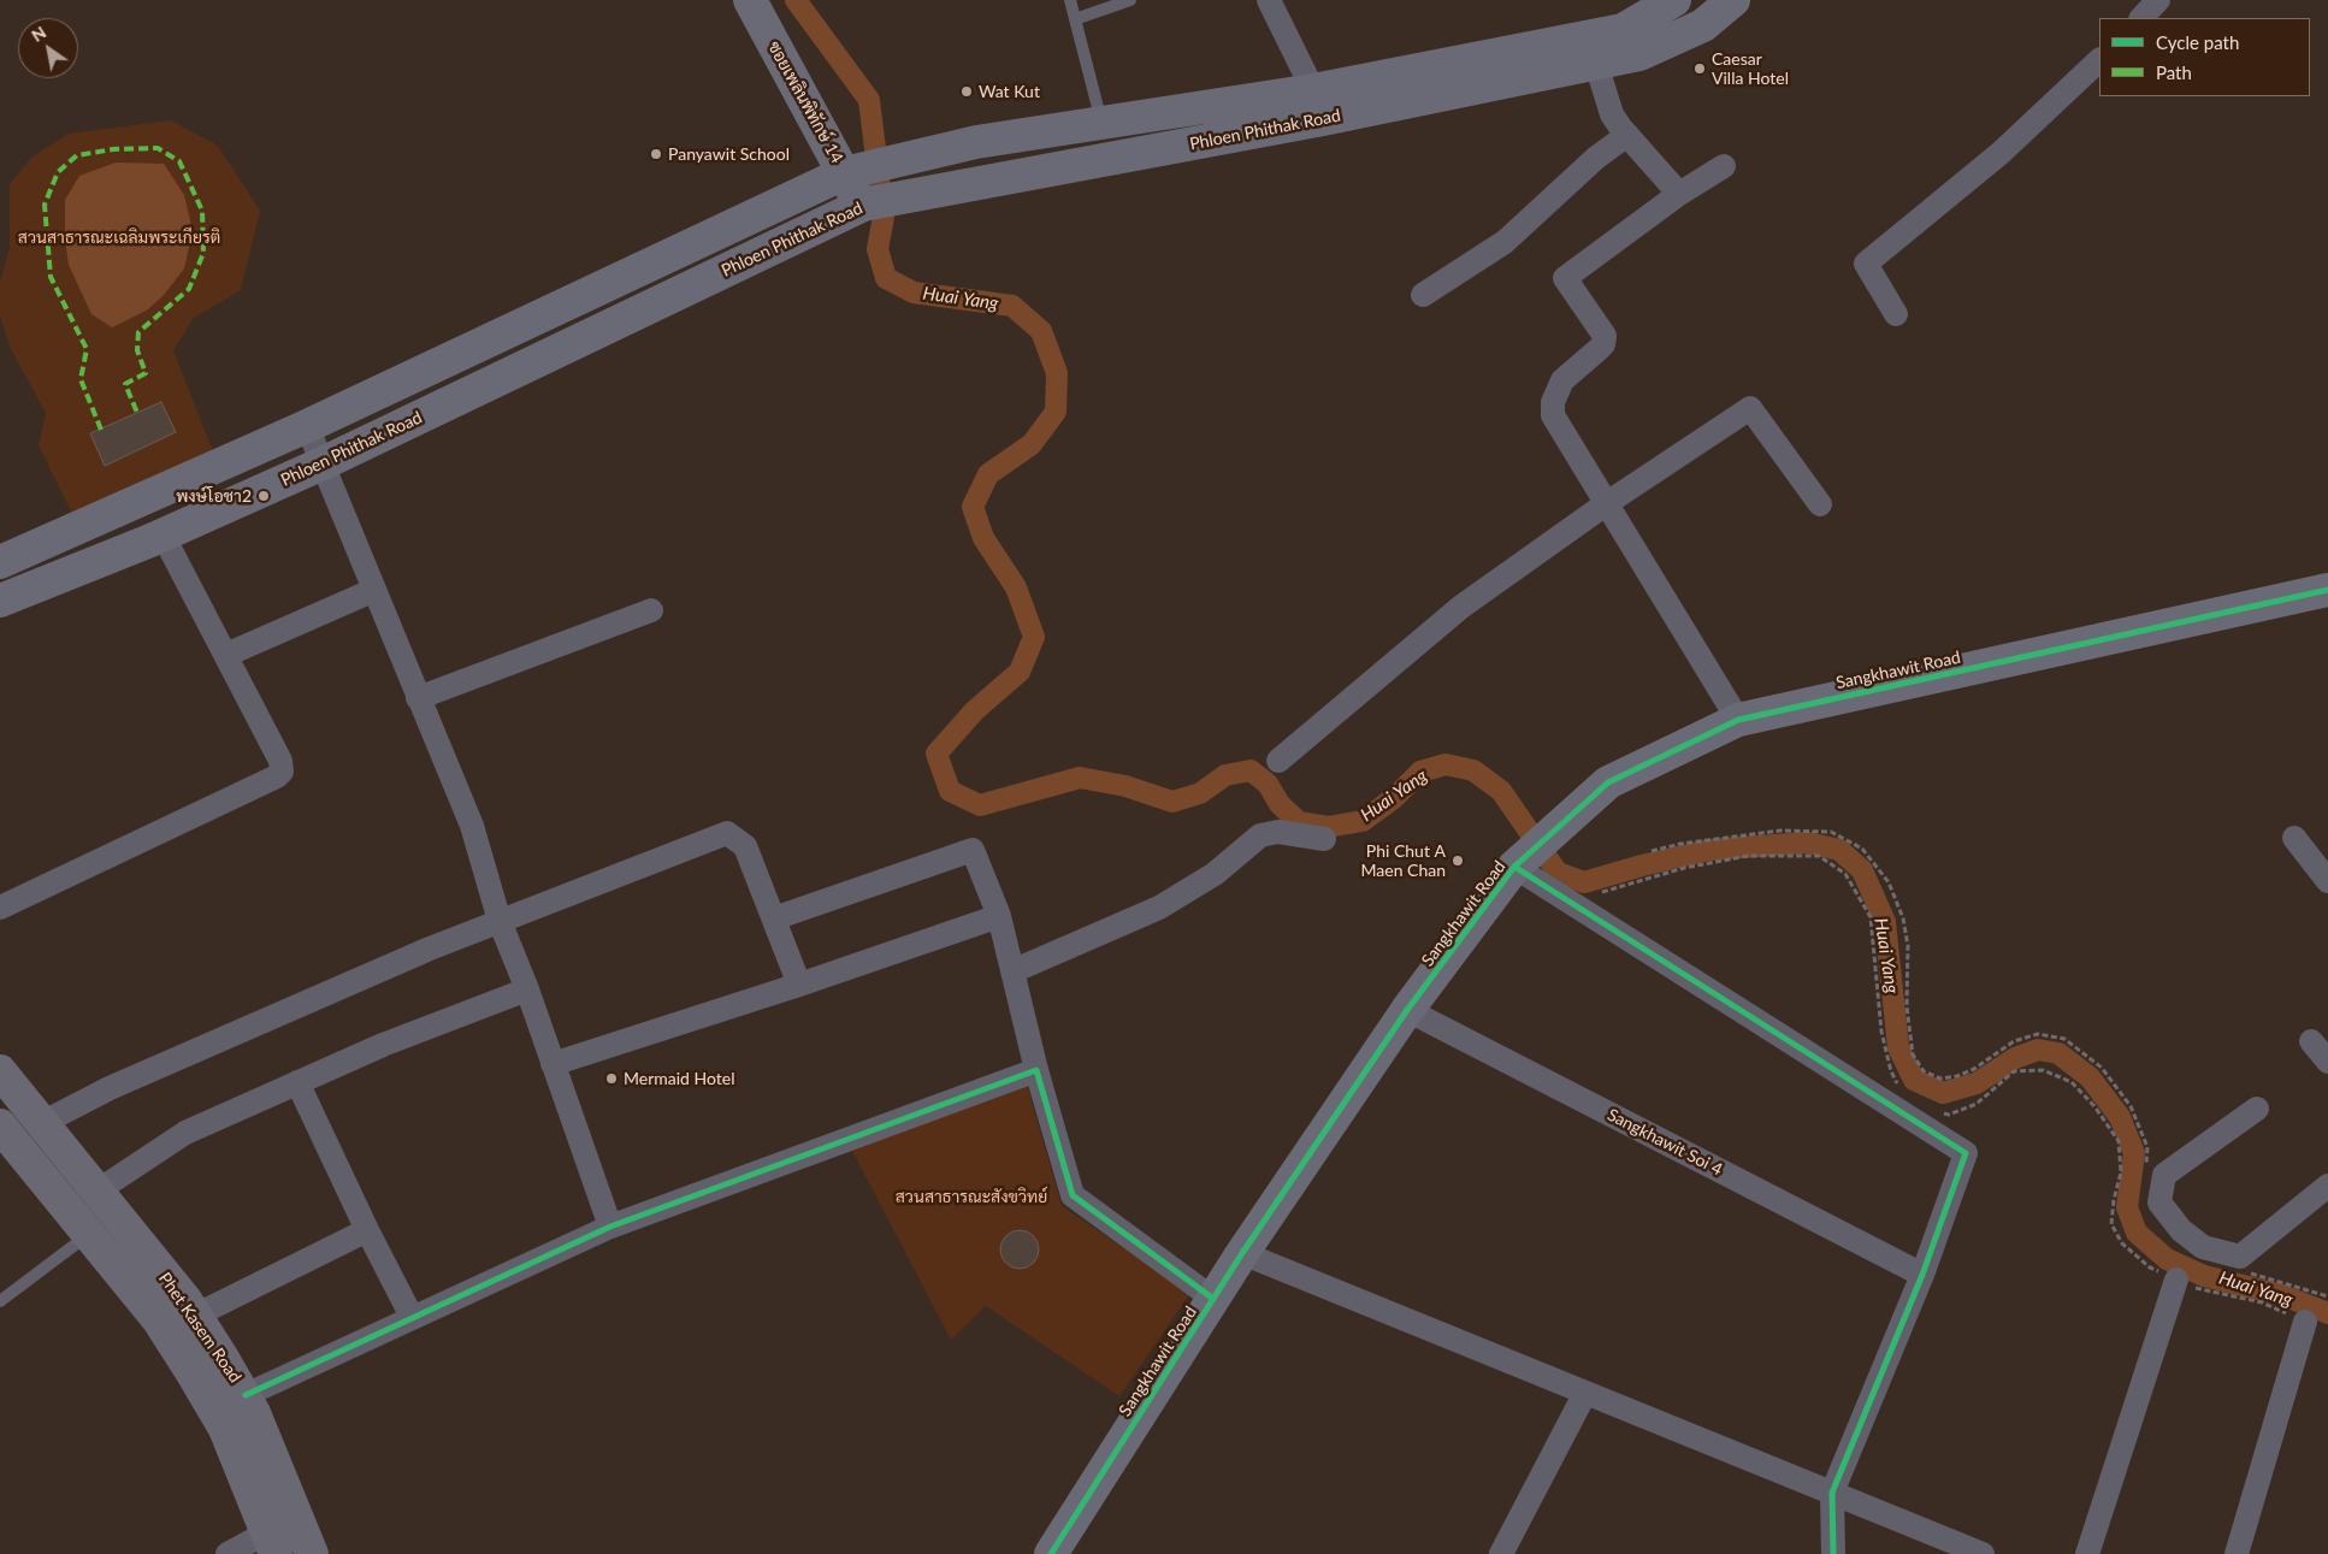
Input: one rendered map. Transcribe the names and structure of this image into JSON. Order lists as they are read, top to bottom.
{
  "streets": {
    "main road": [
      "ซอยเพลินพิทักษ์ 14",
      "Phloen Phithak Road",
      "Sangkhawit Road",
      "Phet Kasem Road"
    ],
    "street": ["Sangkhawit Soi 4"]
  },
  "crossings": [
    ["ซอยเพลินพิทักษ์ 14", "Phloen Phithak Road"],
    ["Sangkhawit Road", "Sangkhawit Soi 4"]
  ],
  "water": ["Huai Yang"],
  "parks": ["สวนสาธารณะเฉลิมพระเกียรติ", "สวนสาธารณะสังขวิทย์"],
  "places": [
    "Caesar Villa Hotel",
    "Wat Kut",
    "Panyawit School",
    "พงษ์โอชา2",
    "Phi Chut A Maen Chan",
    "Mermaid Hotel"
  ],
  "legend": ["Cycle path", "Path"],
  "north": "top left"
}
